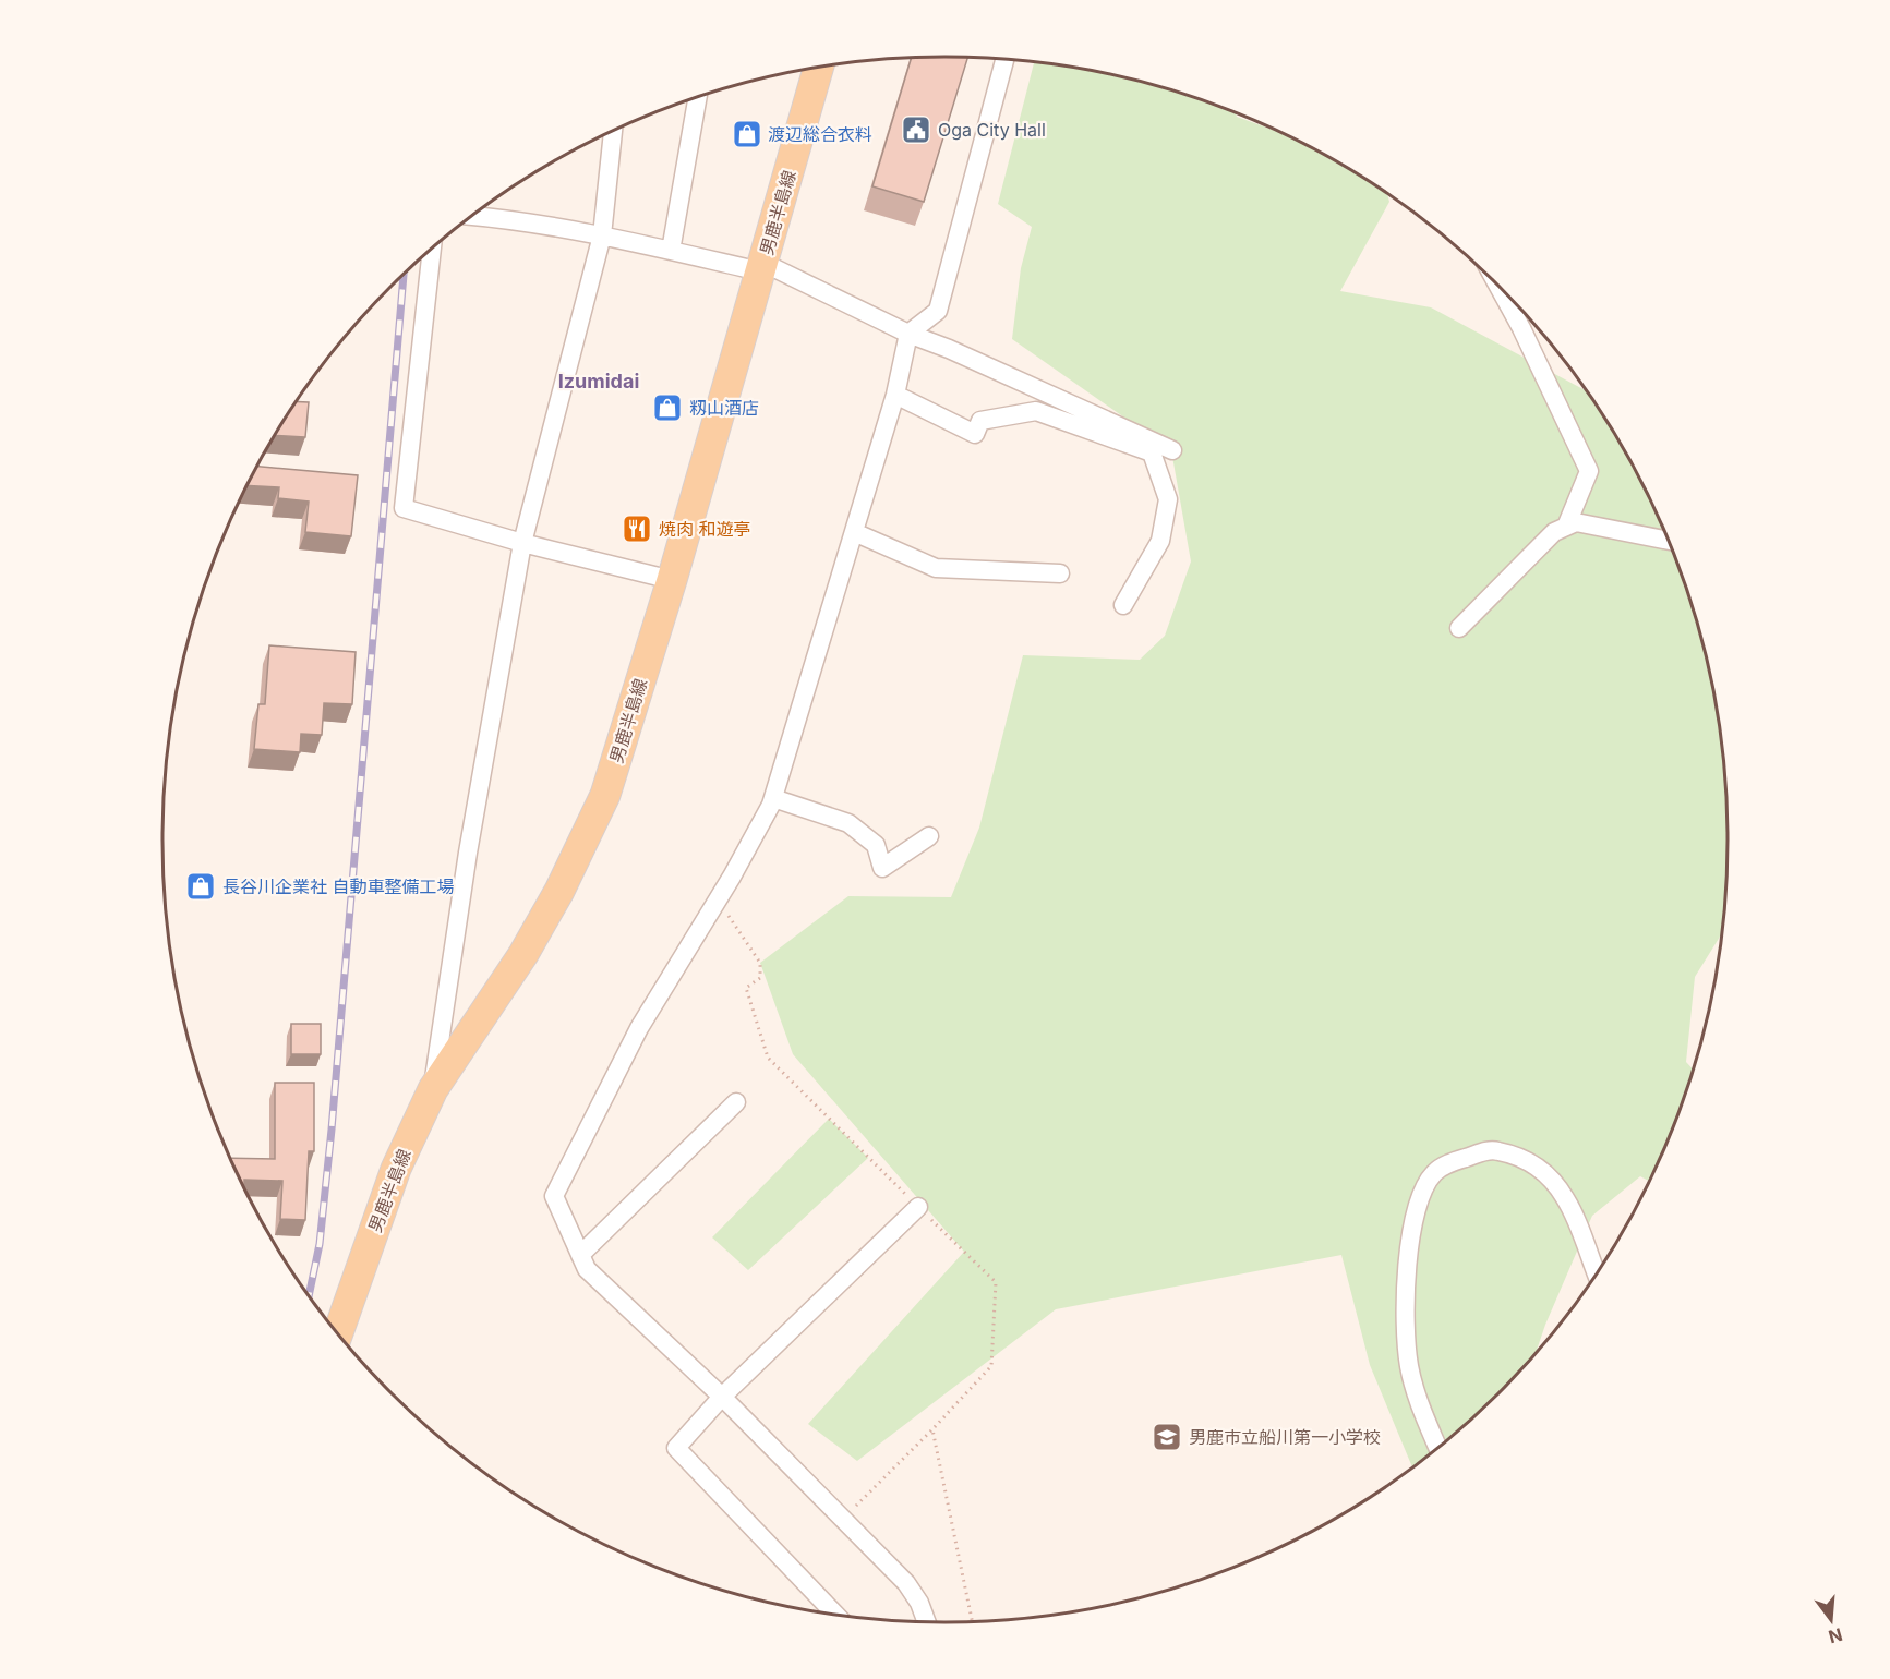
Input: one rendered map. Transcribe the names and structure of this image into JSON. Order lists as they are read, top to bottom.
{
  "streets": {
    "main road": ["男鹿半島線"]
  },
  "districts": ["Izumidai"],
  "places": {
    "public building": ["Oga City Hall"],
    "shop": ["渡辺総合衣料", "籾山酒店", "長谷川企業社 自動車整備工場"],
    "restaurant": ["焼肉 和遊亭"],
    "school or university": ["男鹿市立船川第一小学校"]
  },
  "north": "bottom"
}
